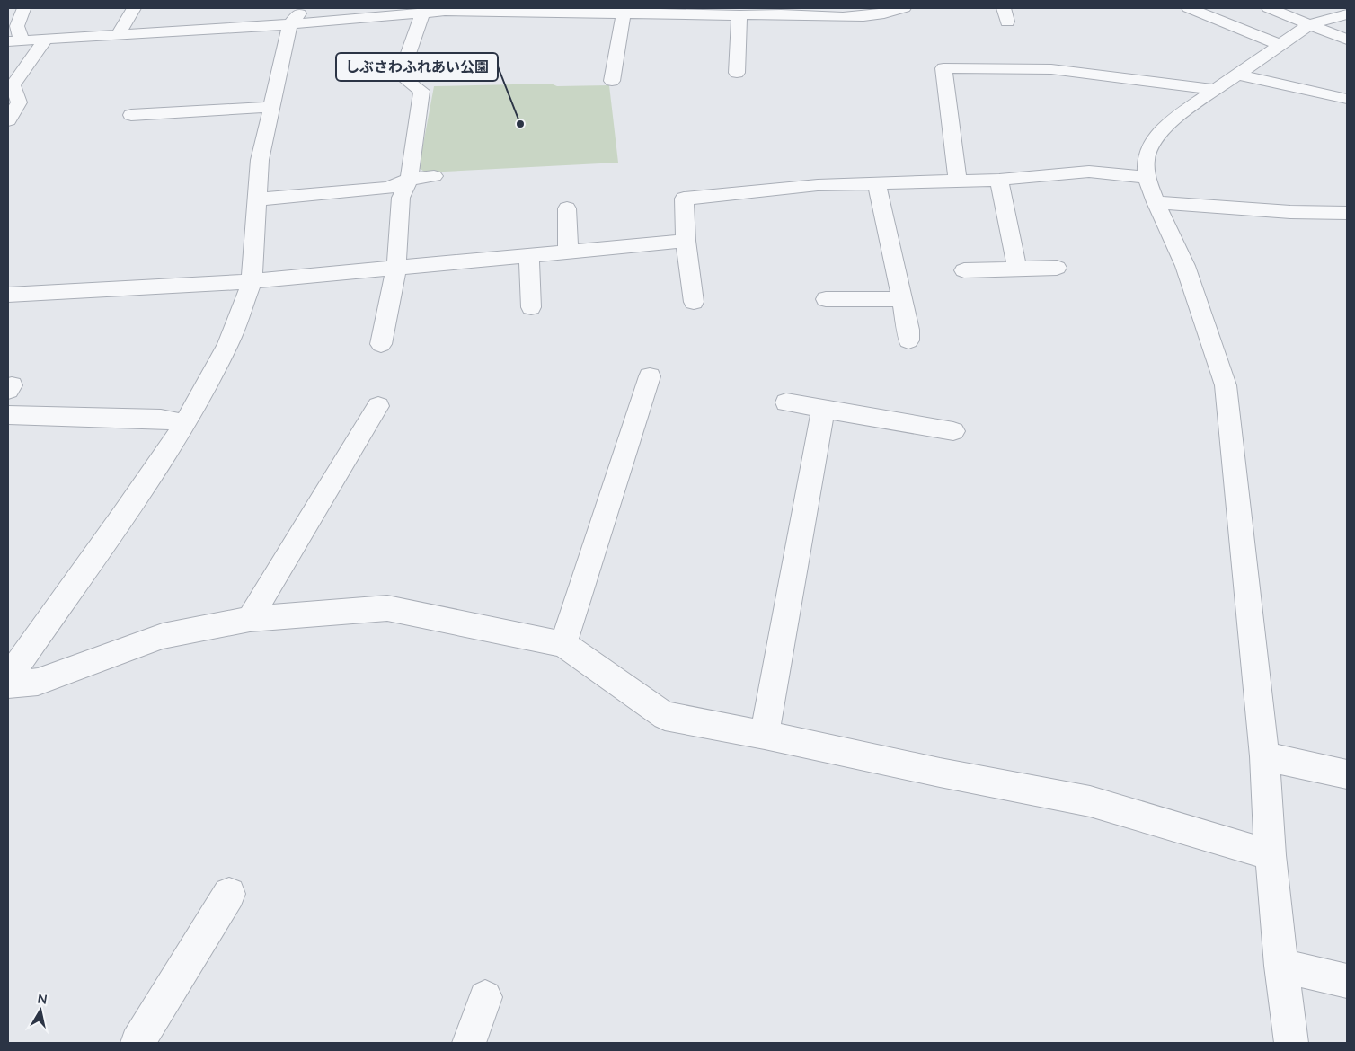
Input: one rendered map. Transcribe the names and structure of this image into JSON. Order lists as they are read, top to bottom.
{
  "places": ["しぶさわふれあい公園"],
  "north": "top"
}
